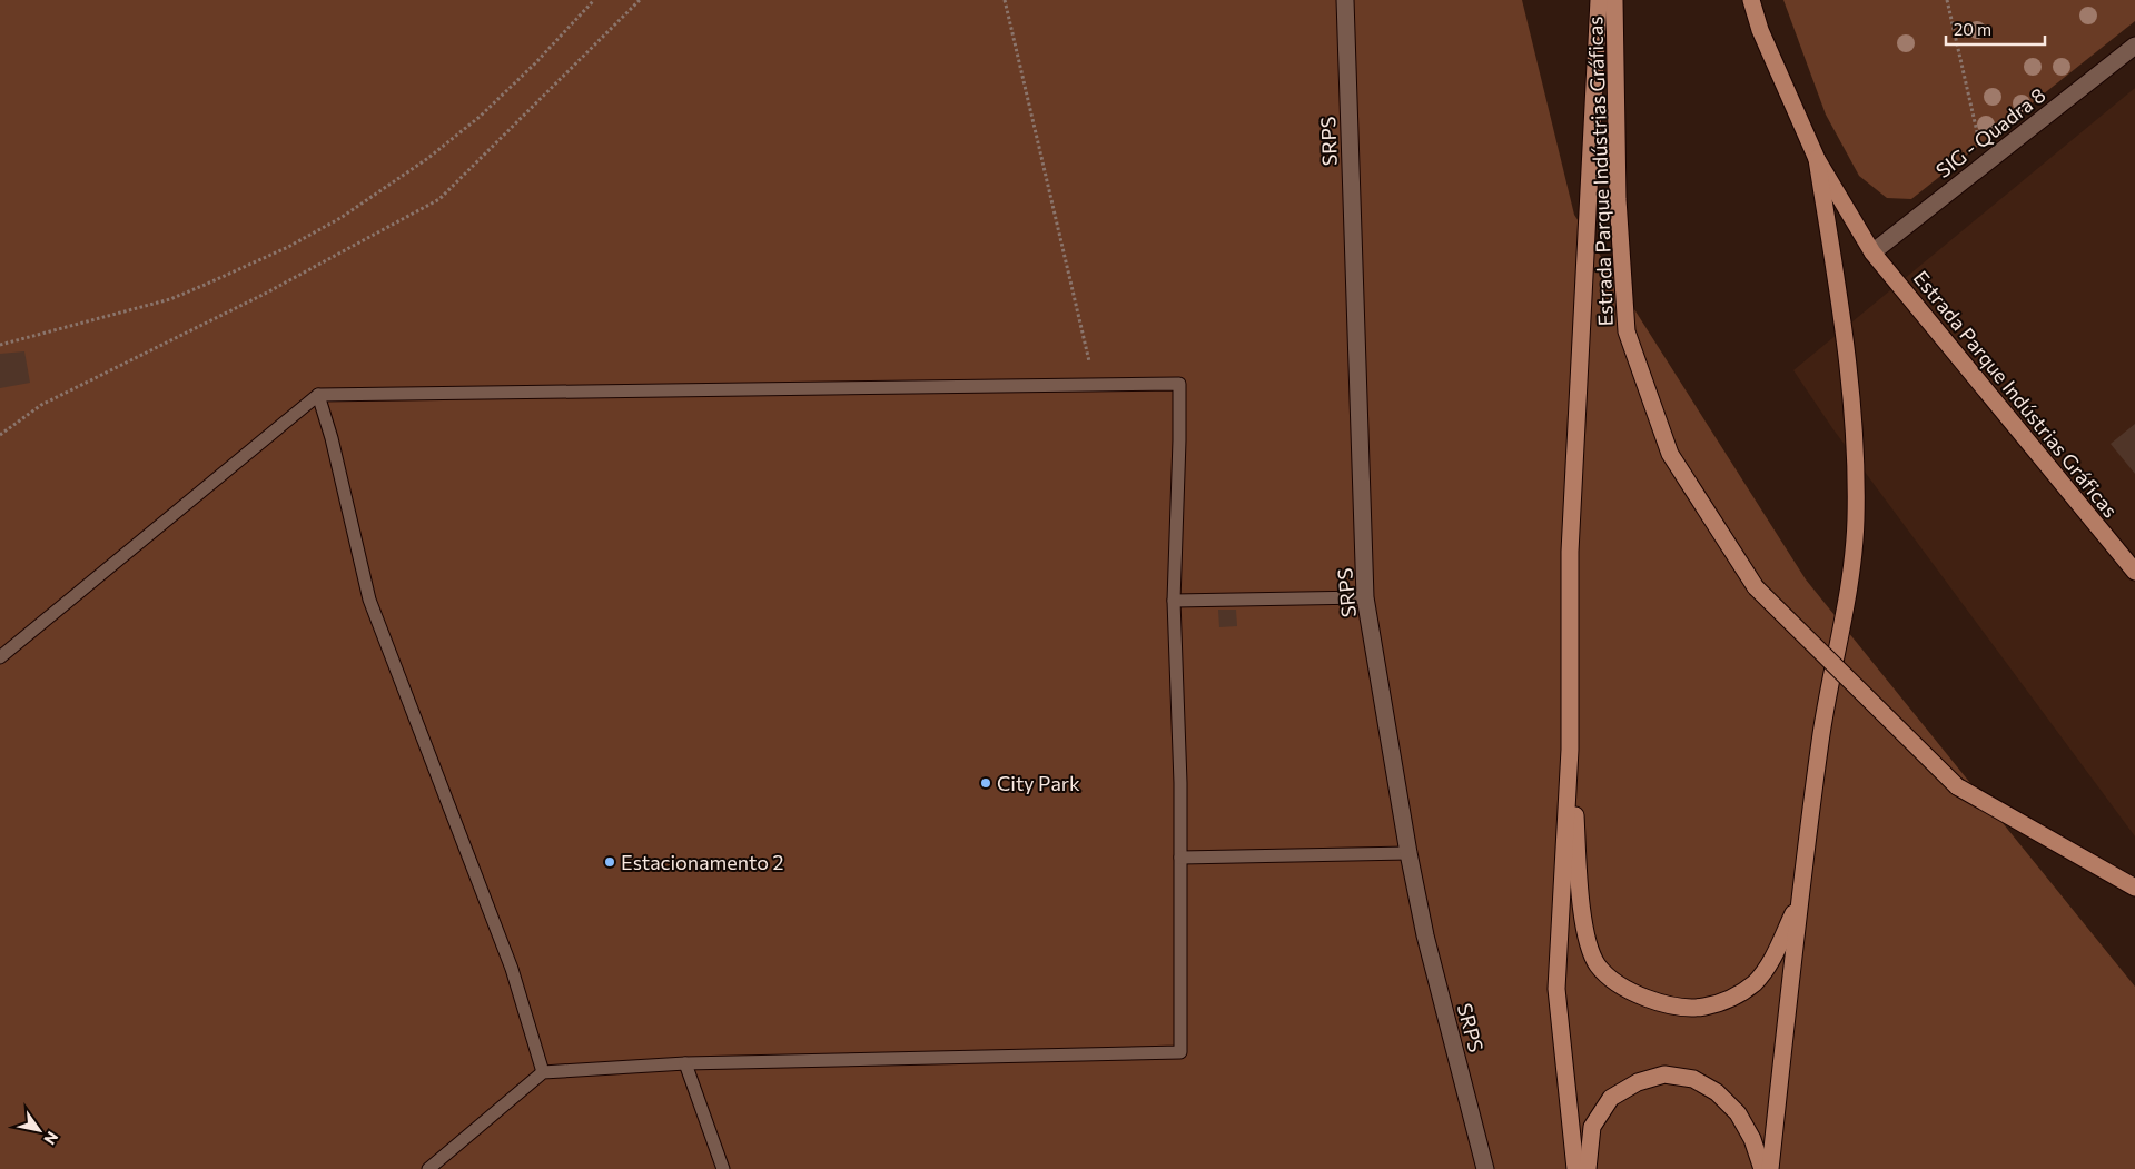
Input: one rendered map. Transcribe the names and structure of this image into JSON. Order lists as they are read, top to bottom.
{
  "streets": {
    "main road": ["SIG - Quadra 8", "SRPS", "Estrada Parque Indústrias Gráficas"]
  },
  "crossings": [
    ["SIG - Quadra 8", "Estrada Parque Indústrias Gráficas"]
  ],
  "places": ["City Park", "Estacionamento 2"],
  "scale_bar": "20 m",
  "north": "bottom right"
}
